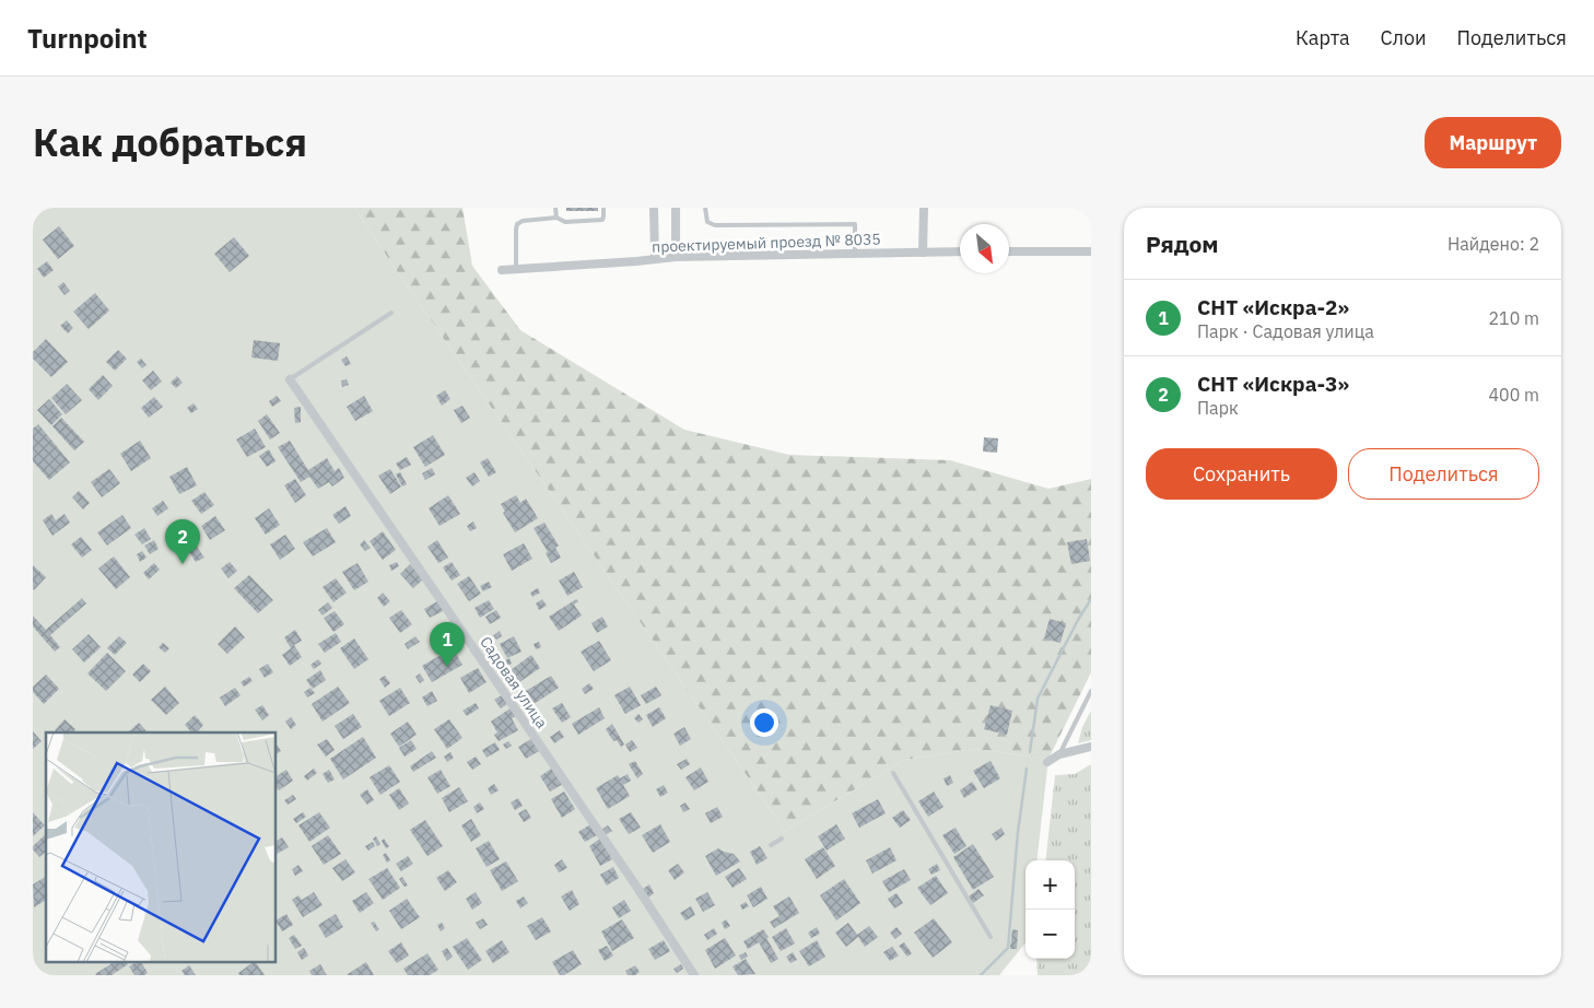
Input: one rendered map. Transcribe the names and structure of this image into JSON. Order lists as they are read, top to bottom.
{
  "streets": {
    "street": ["проектируемый проезд № 8035", "Садовая улица"]
  },
  "north": "bottom right",
  "page": {
    "header": "Turnpoint",
    "nav": ["Карта", "Слои", "Поделиться"],
    "title": "Как добраться",
    "buttons": [
      "Маршрут",
      ["Сохранить", "Поделиться"]
    ],
    "heading": ["Рядом", "Найдено: 2"],
    "list": [
      {
        "mark": "1",
        "name": "СНТ «Искра-2»",
        "note": "Парк · Садовая улица",
        "value": "210 m"
      },
      {
        "mark": "2",
        "name": "СНТ «Искра-3»",
        "note": "Парк",
        "value": "400 m"
      }
    ],
    "pins": ["2", "1"],
    "map_buttons": ["+", "−"]
  }
}
